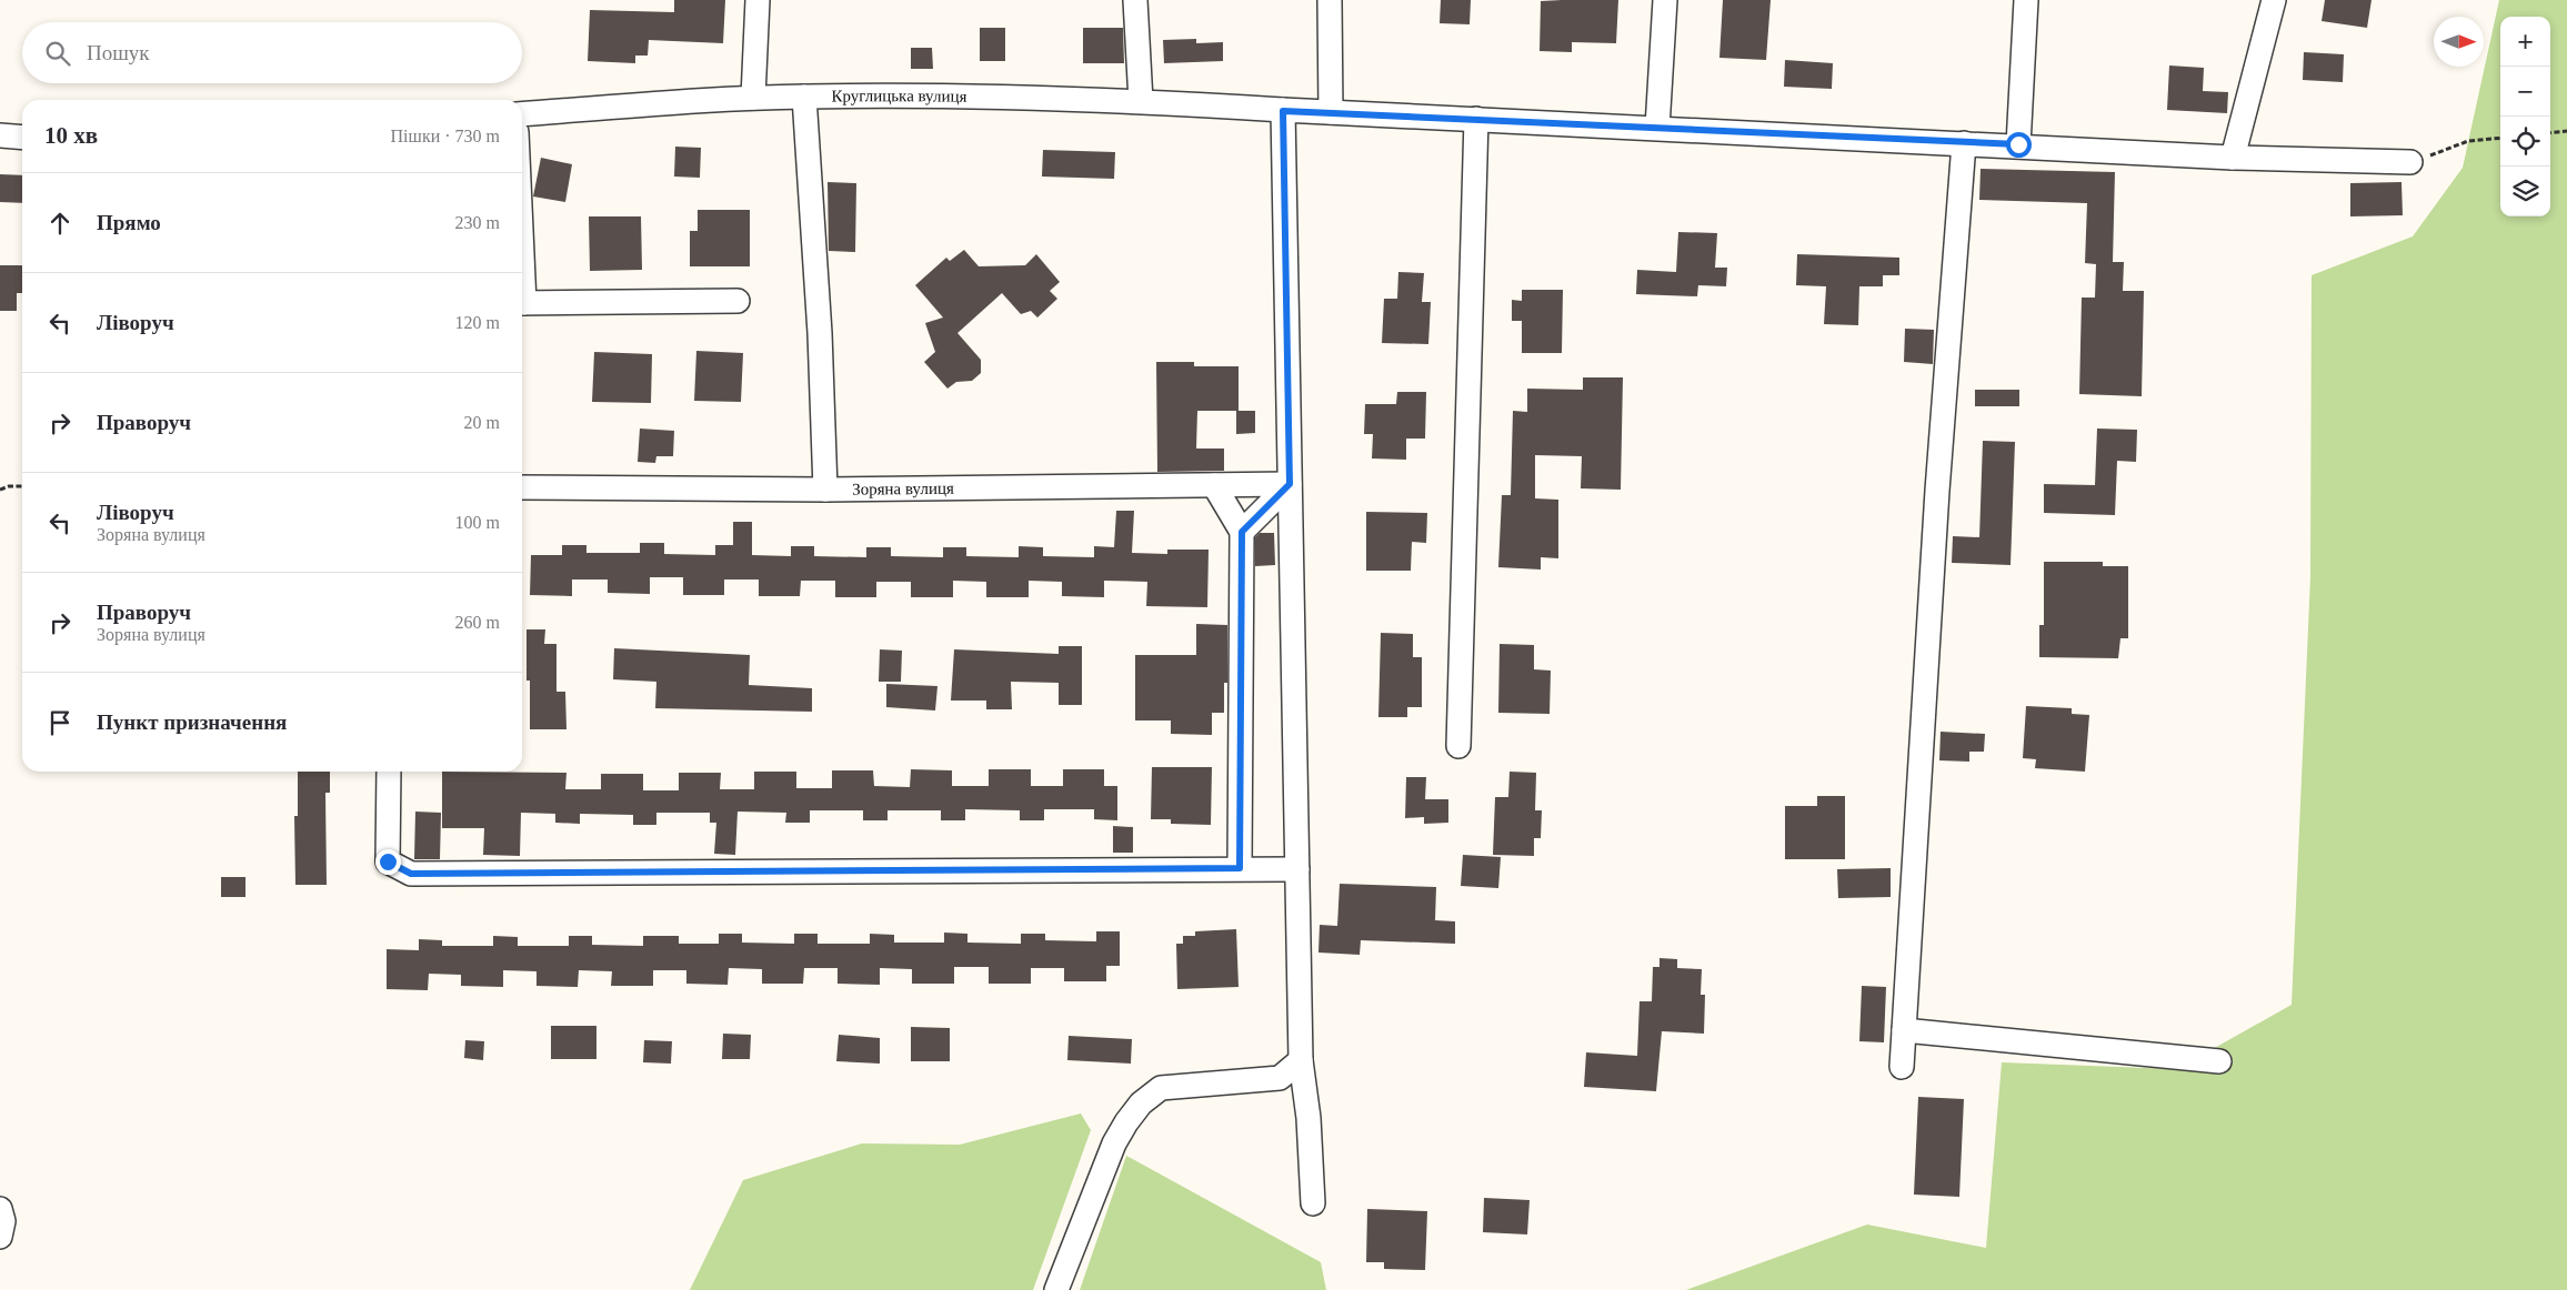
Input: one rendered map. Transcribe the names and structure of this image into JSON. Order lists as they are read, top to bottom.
{
  "streets": {
    "street": ["Круглицька вулиця", "Зоряна вулиця"]
  },
  "north": "right",
  "page": {
    "map_buttons": ["+", "−"],
    "search": "Пошук",
    "heading": ["10 хв", "Пішки · 730 m"],
    "list": [
      ["Прямо", "230 m"],
      ["Ліворуч", "120 m"],
      ["Праворуч", "20 m"],
      ["Ліворуч", "Зоряна вулиця", "100 m"],
      ["Праворуч", "Зоряна вулиця", "260 m"],
      "Пункт призначення"
    ]
  }
}
